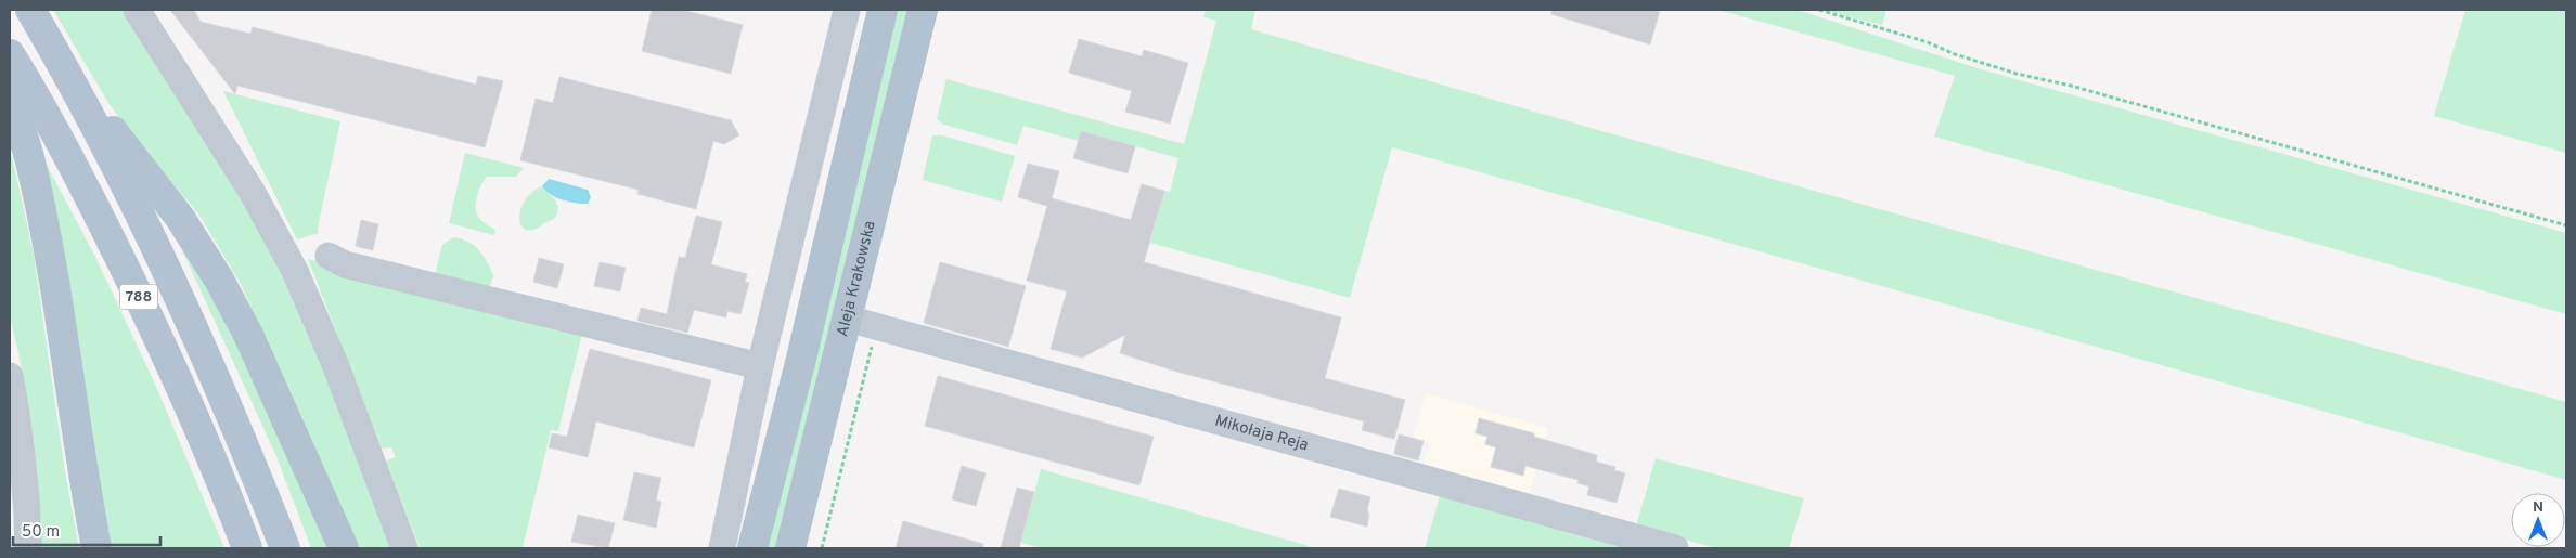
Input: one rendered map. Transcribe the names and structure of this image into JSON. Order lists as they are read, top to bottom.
{
  "streets": {
    "main road": ["Aleja Krakowska", "788"],
    "street": ["Mikołaja Reja"]
  },
  "crossings": [
    ["Aleja Krakowska", "Mikołaja Reja"]
  ],
  "scale_bar": "50 m",
  "north": "top"
}
